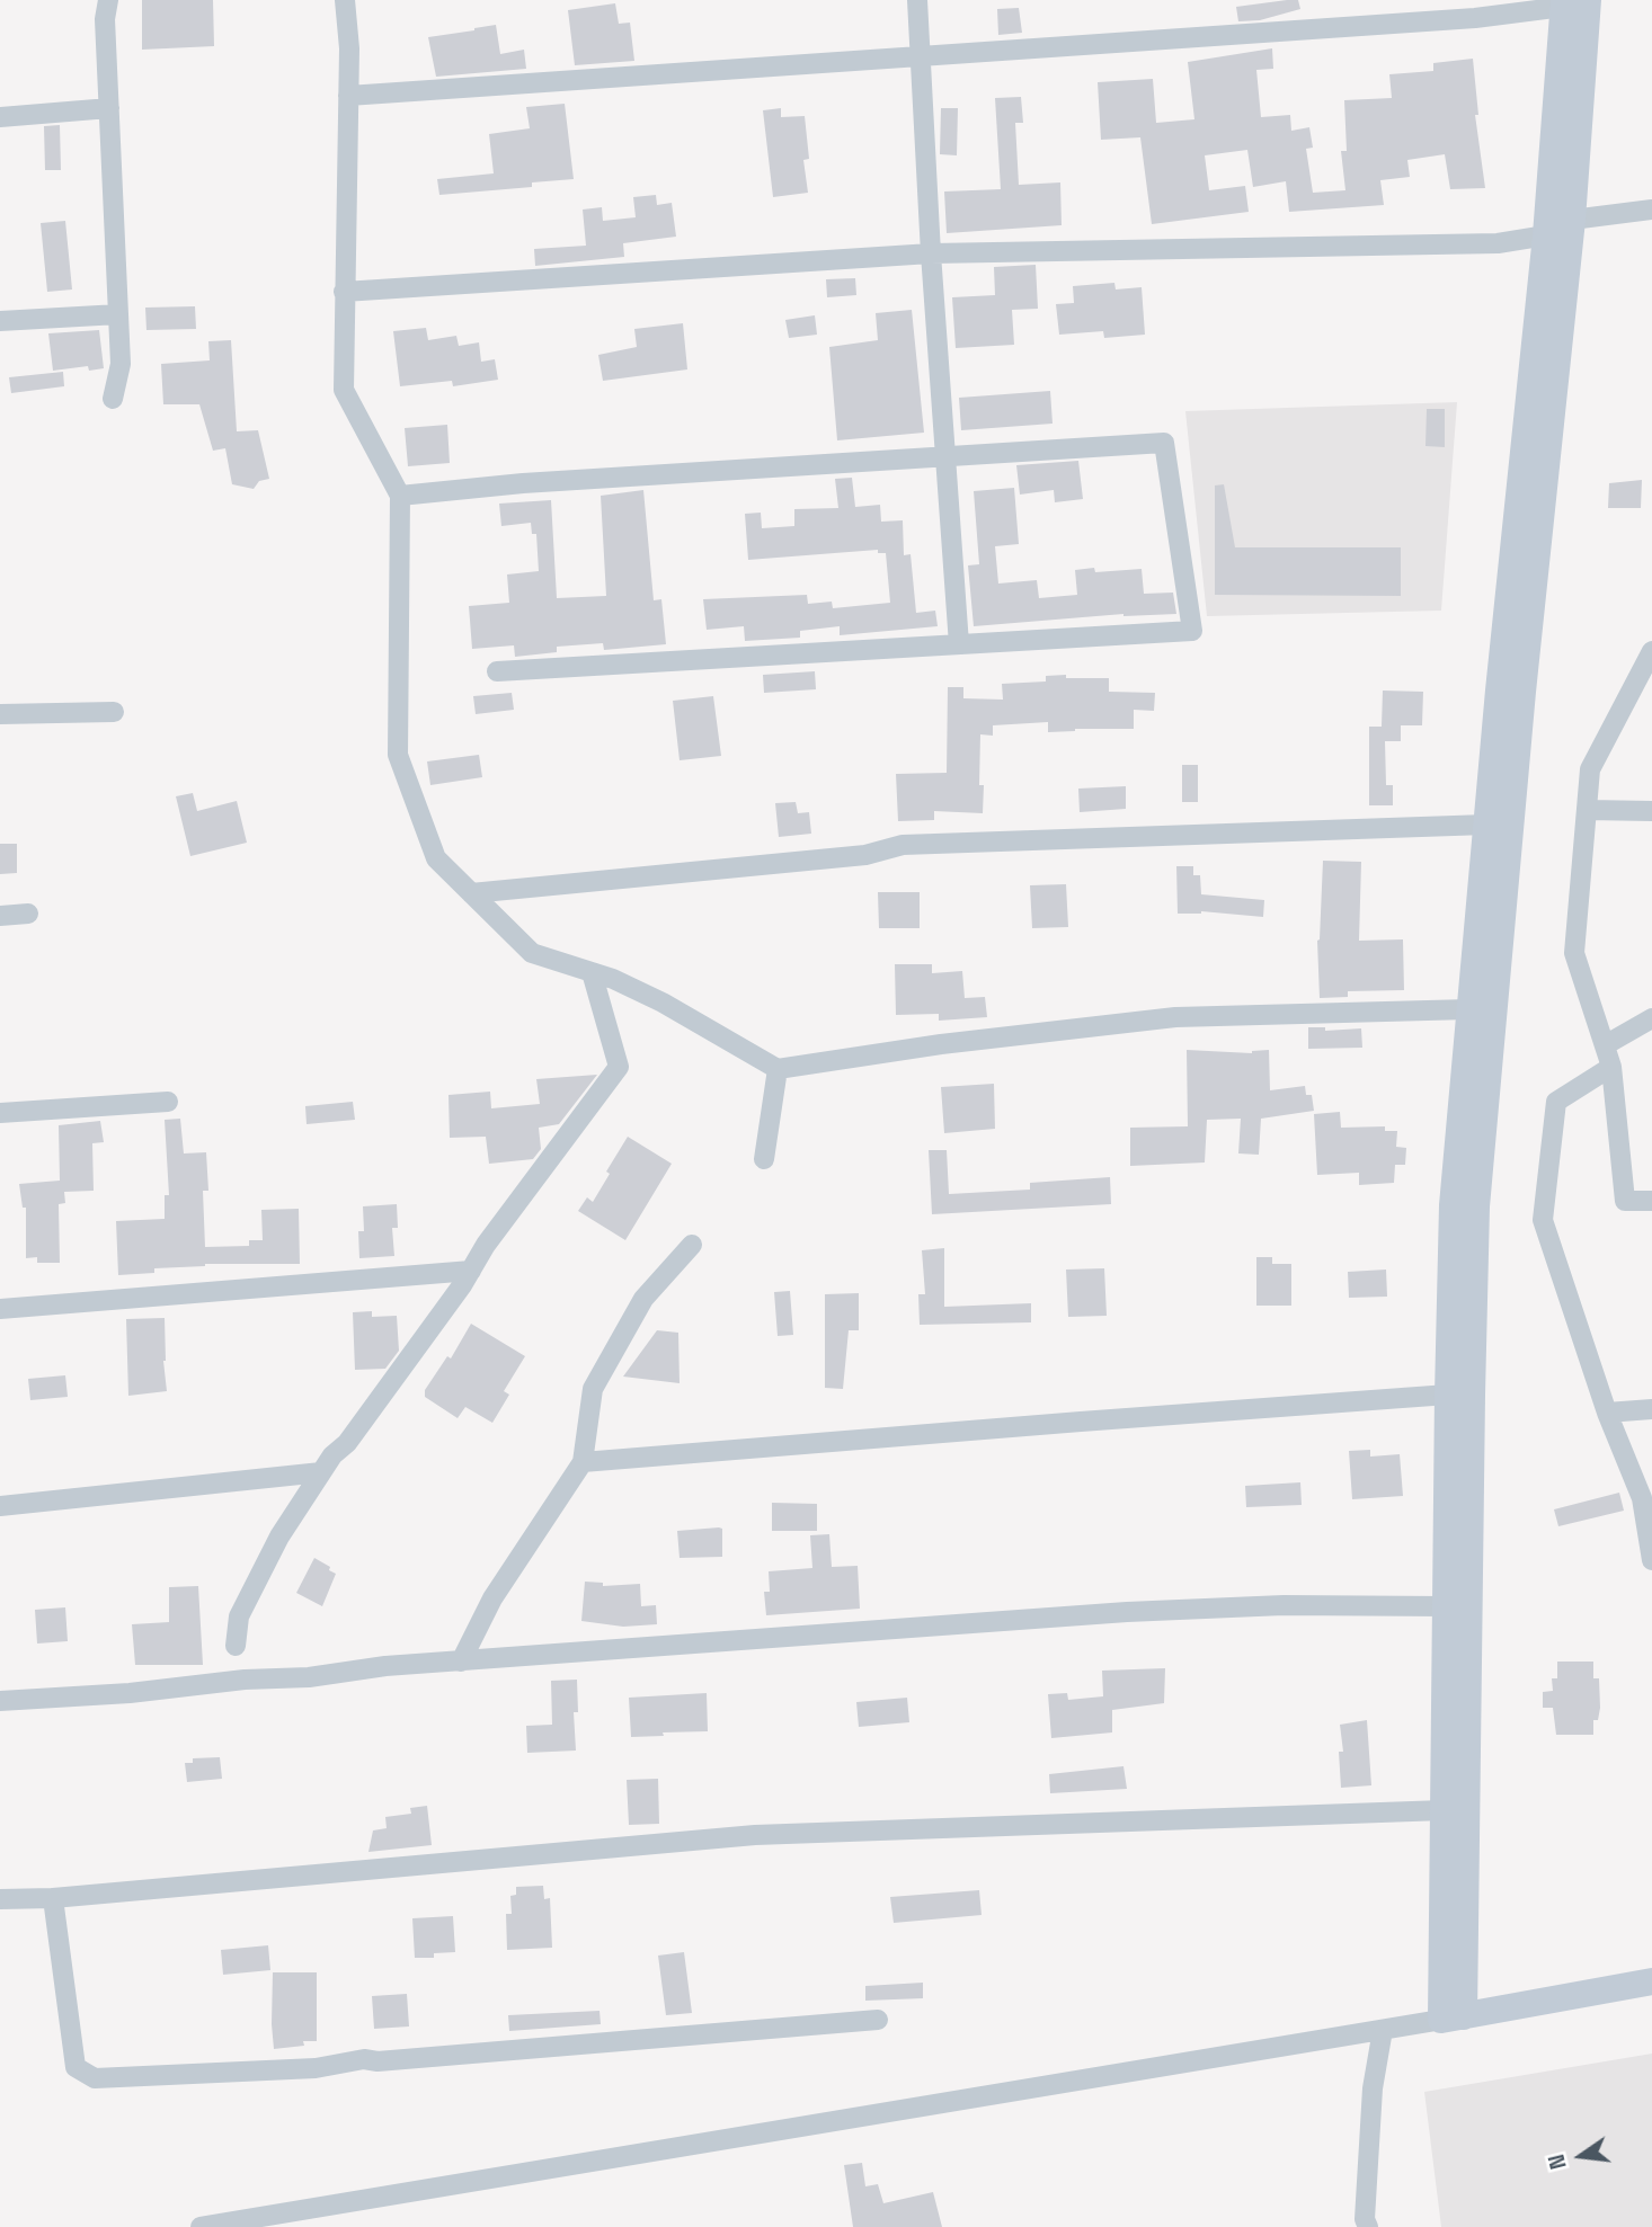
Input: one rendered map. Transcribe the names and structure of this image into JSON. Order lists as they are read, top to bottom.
{
  "north": "left"
}
